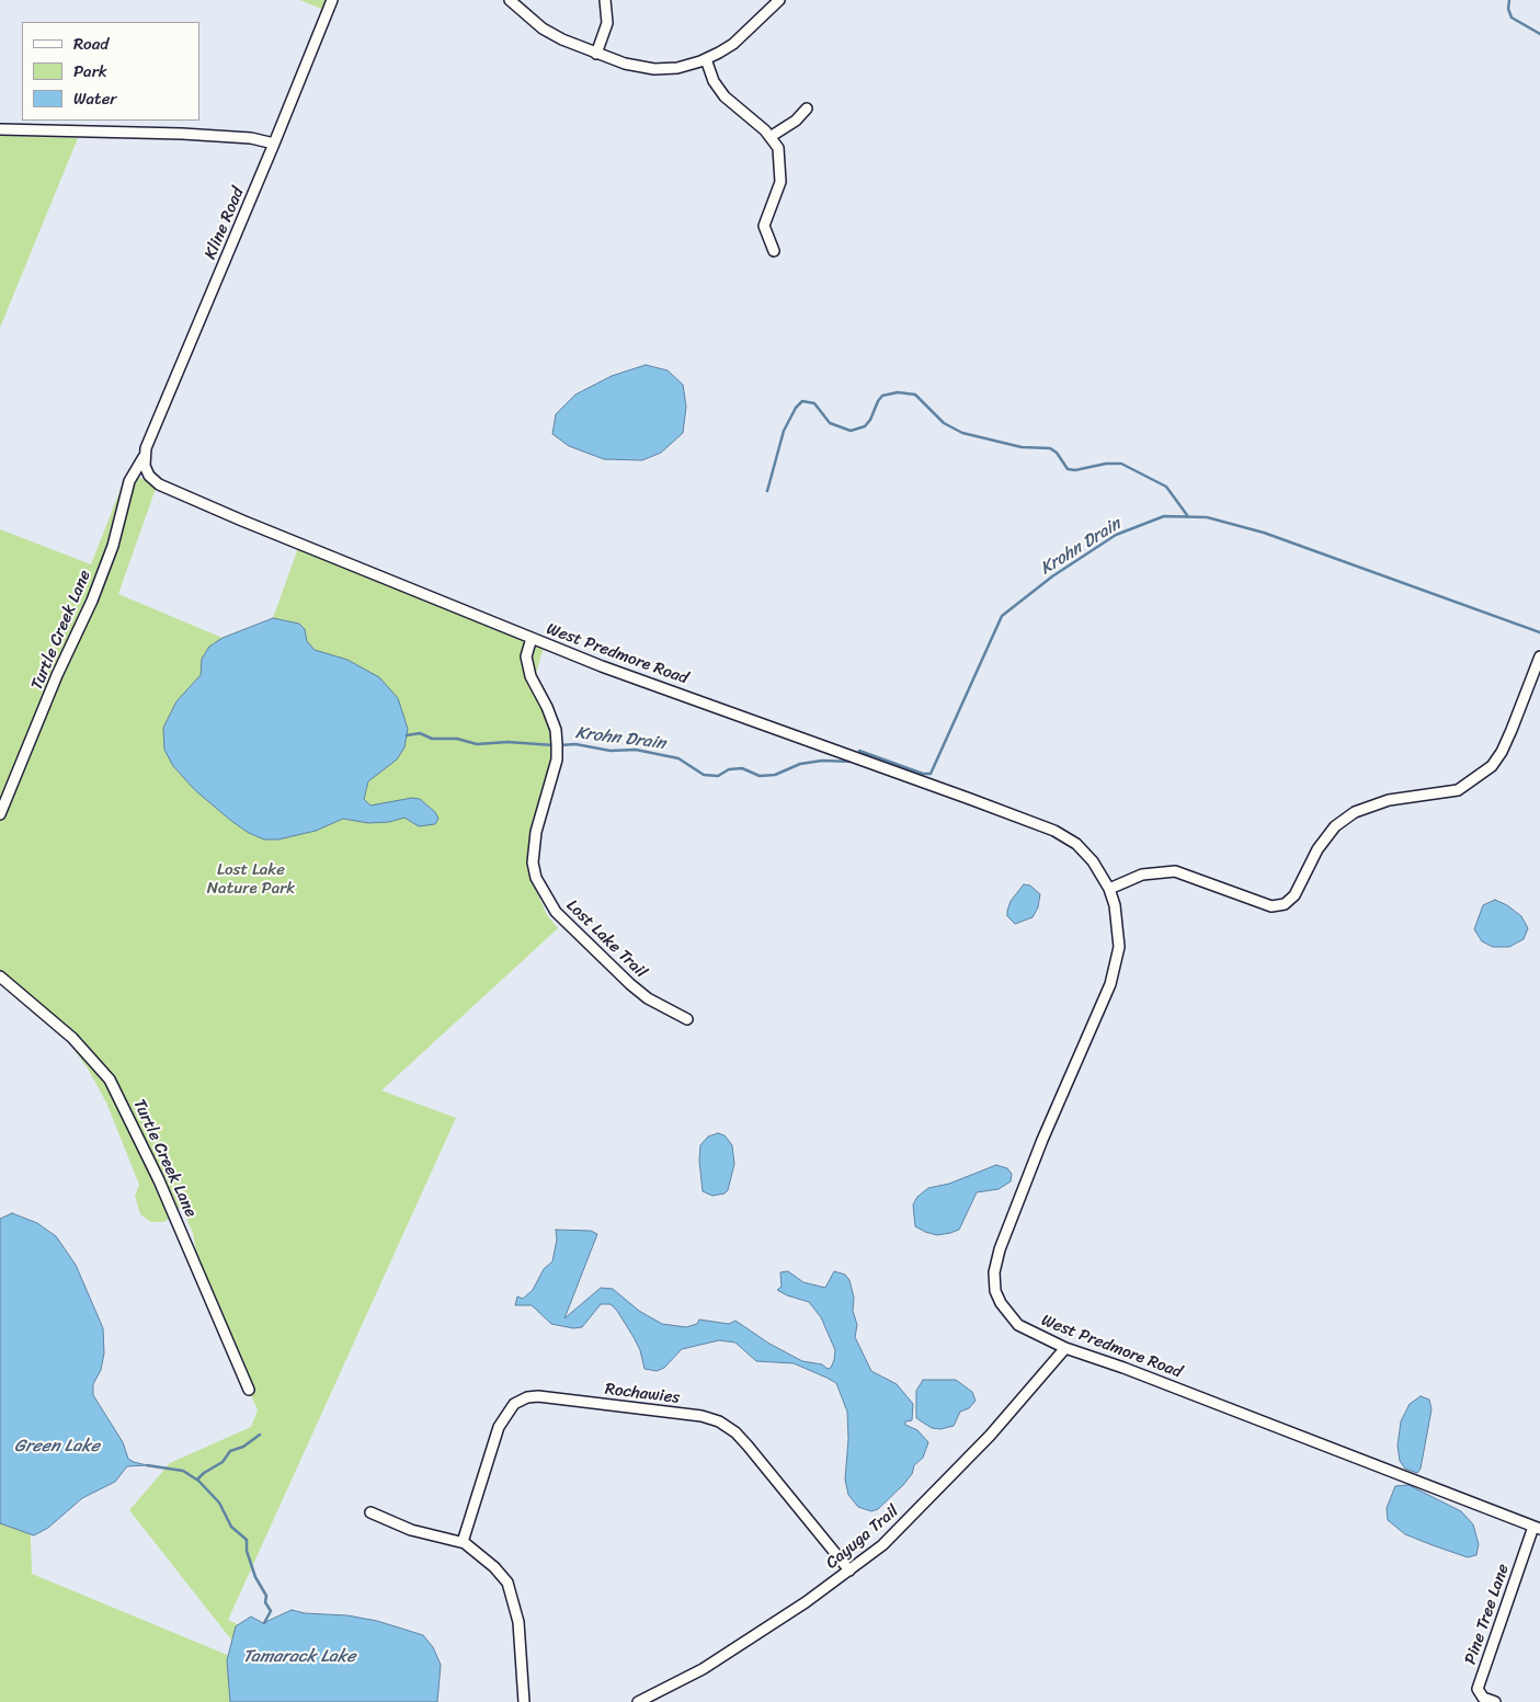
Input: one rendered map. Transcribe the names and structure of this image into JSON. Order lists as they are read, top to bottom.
{
  "streets": {
    "street": [
      "Kline Road",
      "Turtle Creek Lane",
      "West Predmore Road",
      "Lost Lake Trail",
      "Rochawies",
      "Cayuga Trail",
      "Pine Tree Lane"
    ]
  },
  "crossings": [
    ["Kline Road", "Turtle Creek Lane"],
    ["Kline Road", "West Predmore Road"],
    ["Turtle Creek Lane", "West Predmore Road"],
    ["West Predmore Road", "Lost Lake Trail"],
    ["West Predmore Road", "Cayuga Trail"],
    ["West Predmore Road", "Pine Tree Lane"],
    ["Rochawies", "Cayuga Trail"]
  ],
  "water": ["Krohn Drain", "Green Lake", "Tamarack Lake"],
  "parks": ["Lost Lake Nature Park"],
  "legend": ["Road", "Park", "Water"]
}
